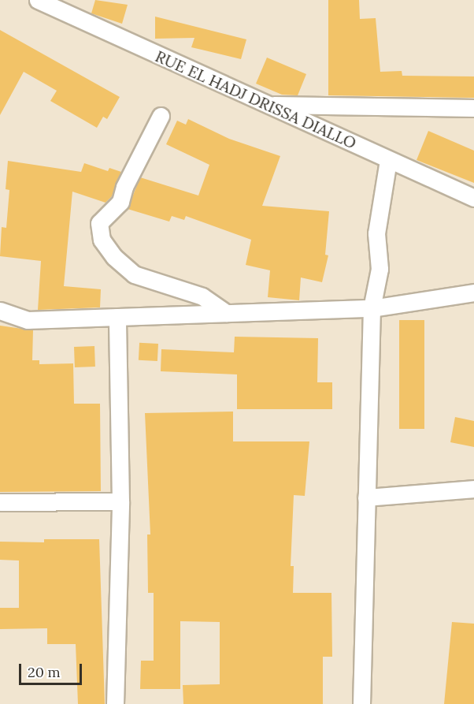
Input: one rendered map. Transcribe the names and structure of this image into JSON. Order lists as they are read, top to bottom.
{
  "streets": {
    "street": ["RUE EL HADJ DRISSA DIALLO"]
  },
  "scale_bar": "20 m"
}
